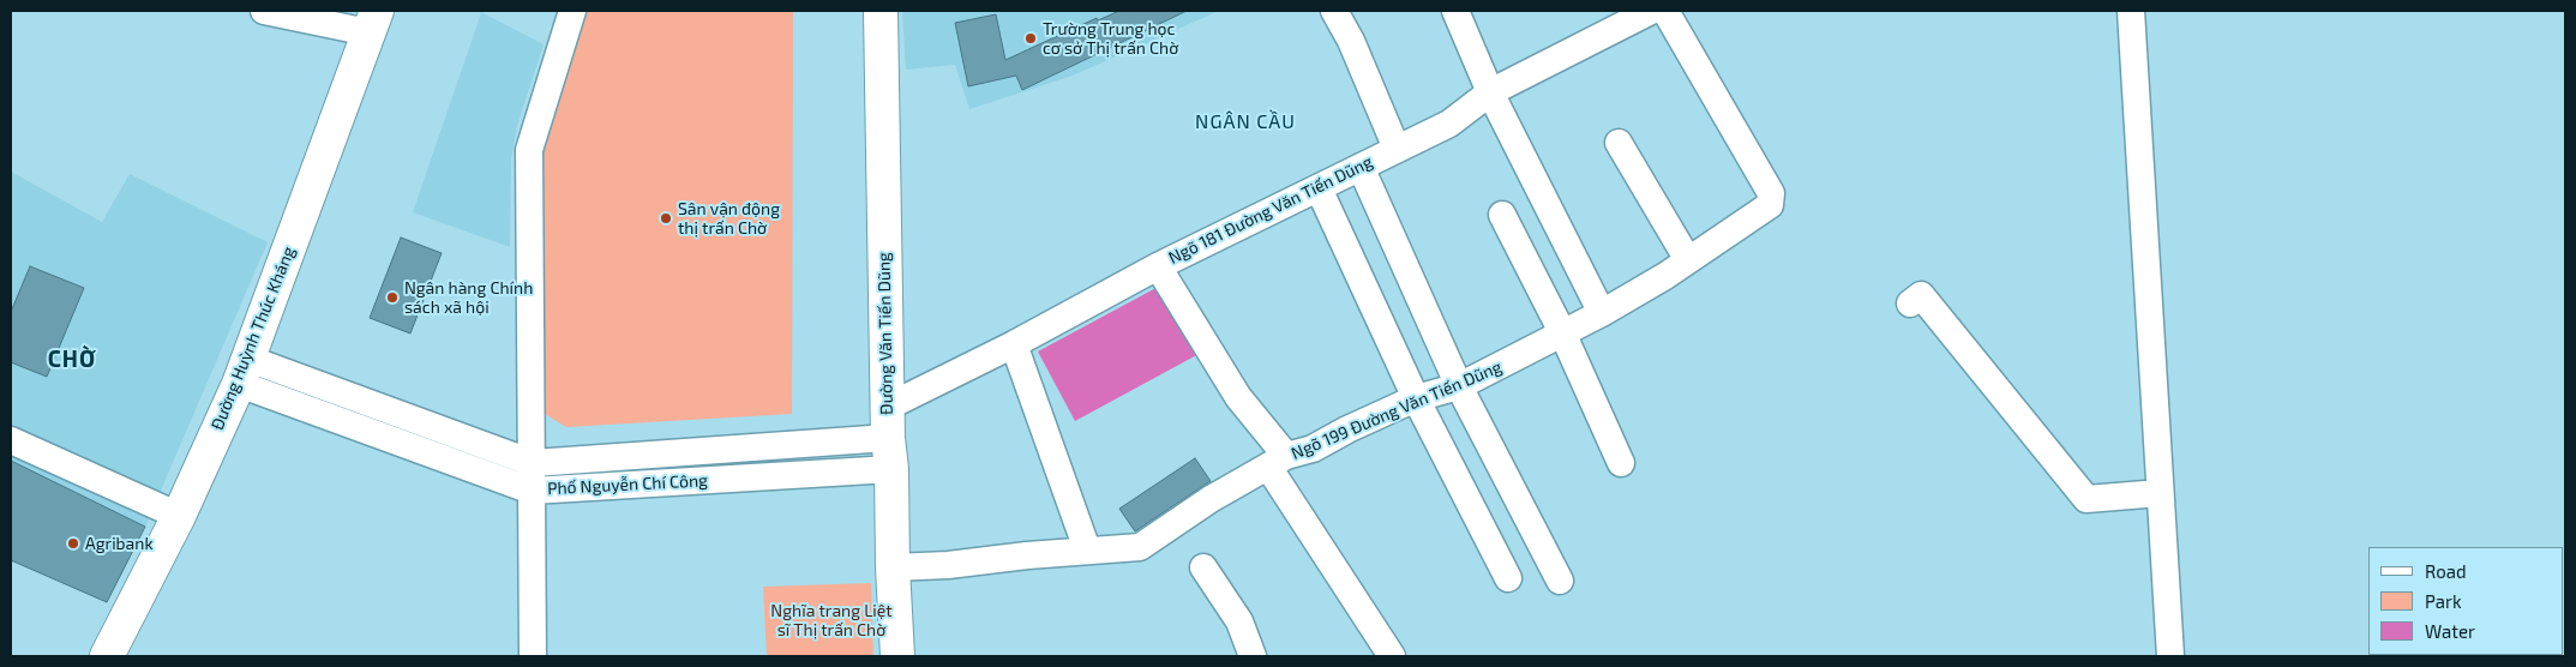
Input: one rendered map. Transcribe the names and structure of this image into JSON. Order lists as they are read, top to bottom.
{
  "streets": {
    "main road": ["Đường Văn Tiến Dũng", "Đường Huỳnh Thúc Kháng"],
    "street": ["Ngõ 181 Đường Văn Tiến Dũng", "Ngõ 199 Đường Văn Tiến Dũng", "Phố Nguyễn Chí Công"]
  },
  "crossings": [
    ["Ngõ 181 Đường Văn Tiến Dũng", "Đường Văn Tiến Dũng"],
    ["Đường Văn Tiến Dũng", "Ngõ 199 Đường Văn Tiến Dũng"],
    ["Đường Văn Tiến Dũng", "Phố Nguyễn Chí Công"],
    ["Đường Huỳnh Thúc Kháng", "Phố Nguyễn Chí Công"]
  ],
  "districts": ["NGÂN CẦU", "CHỜ"],
  "parks": ["Nghĩa trang Liệt sĩ Thị trấn Chờ"],
  "places": [
    "Trường Trung học cơ sở Thị trấn Chờ",
    "Sân vận động thị trấn Chờ",
    "Ngân hàng Chính sách xã hội",
    "Agribank"
  ],
  "legend": ["Road", "Park", "Water"]
}
